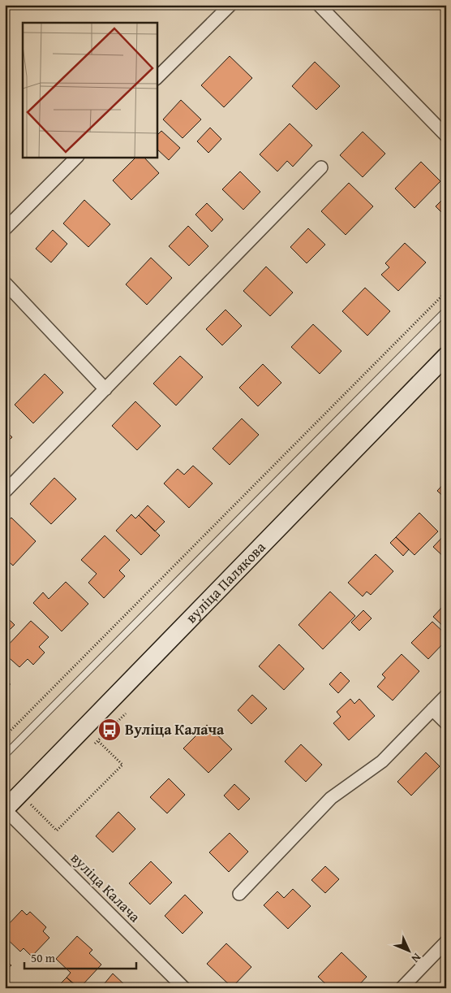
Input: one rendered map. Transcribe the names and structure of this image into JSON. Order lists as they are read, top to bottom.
{
  "streets": {
    "street": ["вуліца Палякова", "вуліца Калача"]
  },
  "crossings": [
    ["вуліца Палякова", "вуліца Калача"]
  ],
  "places": {
    "bus stop": ["Вуліца Калача"]
  },
  "scale_bar": "50 m",
  "north": "bottom right"
}
